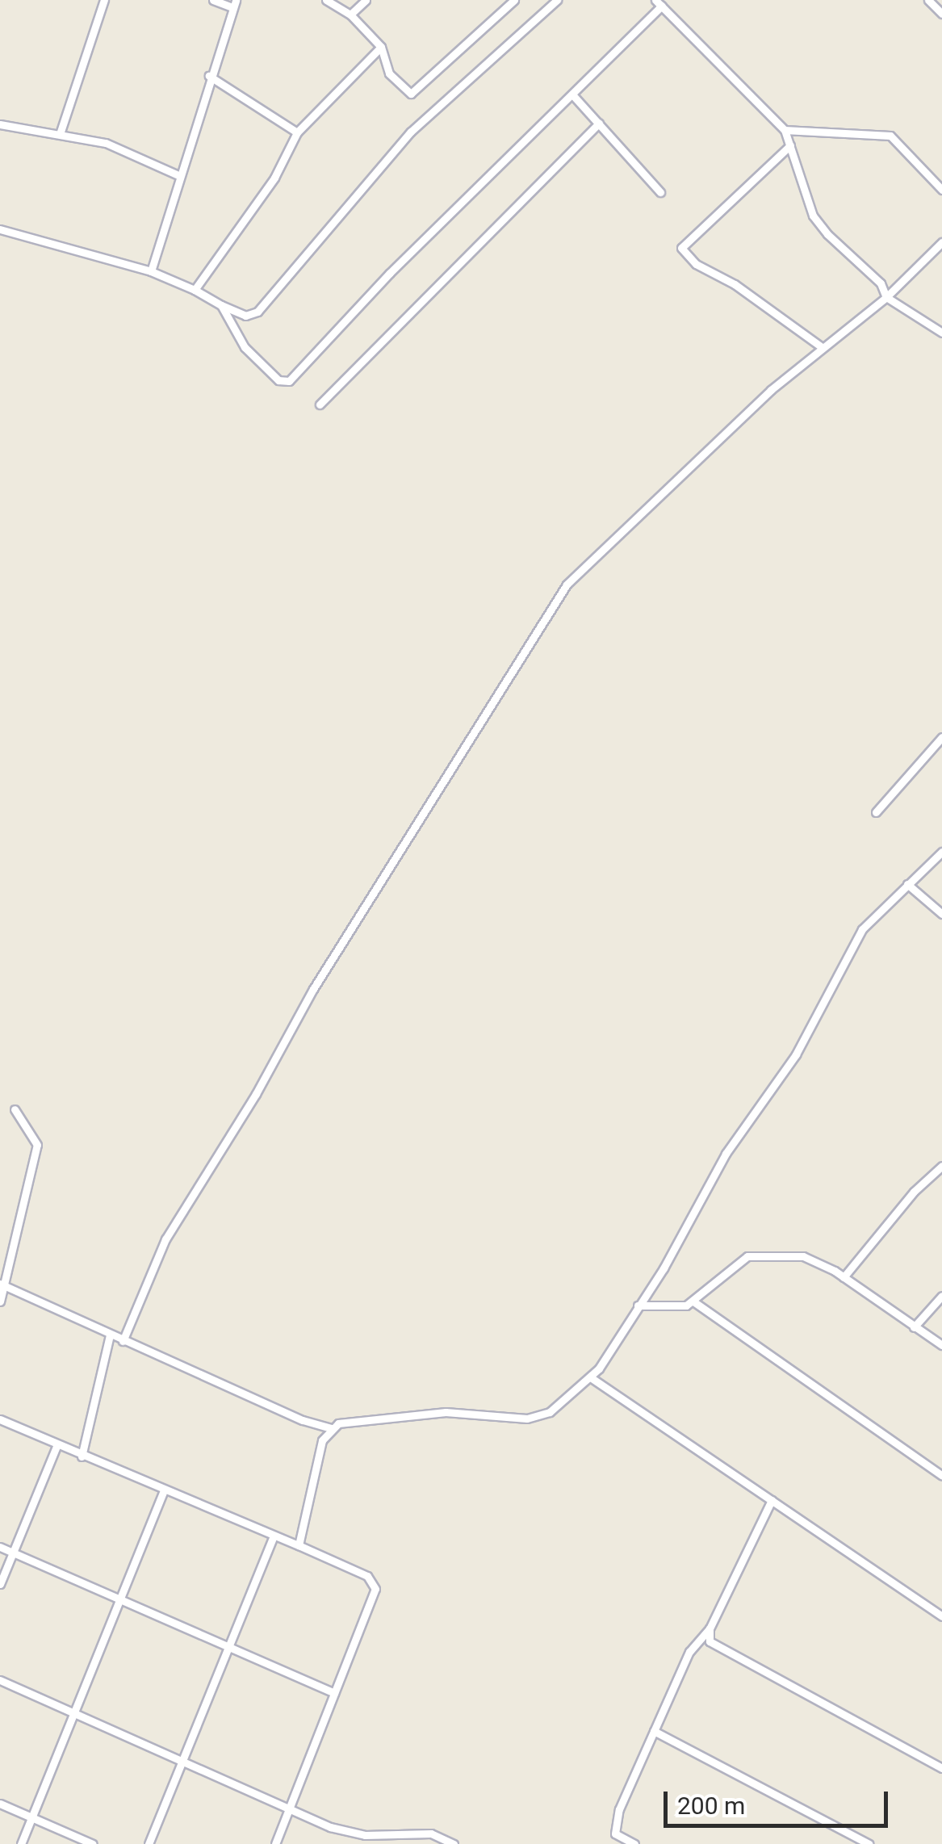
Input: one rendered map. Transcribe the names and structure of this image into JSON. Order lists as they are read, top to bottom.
{
  "scale_bar": "200 m"
}
